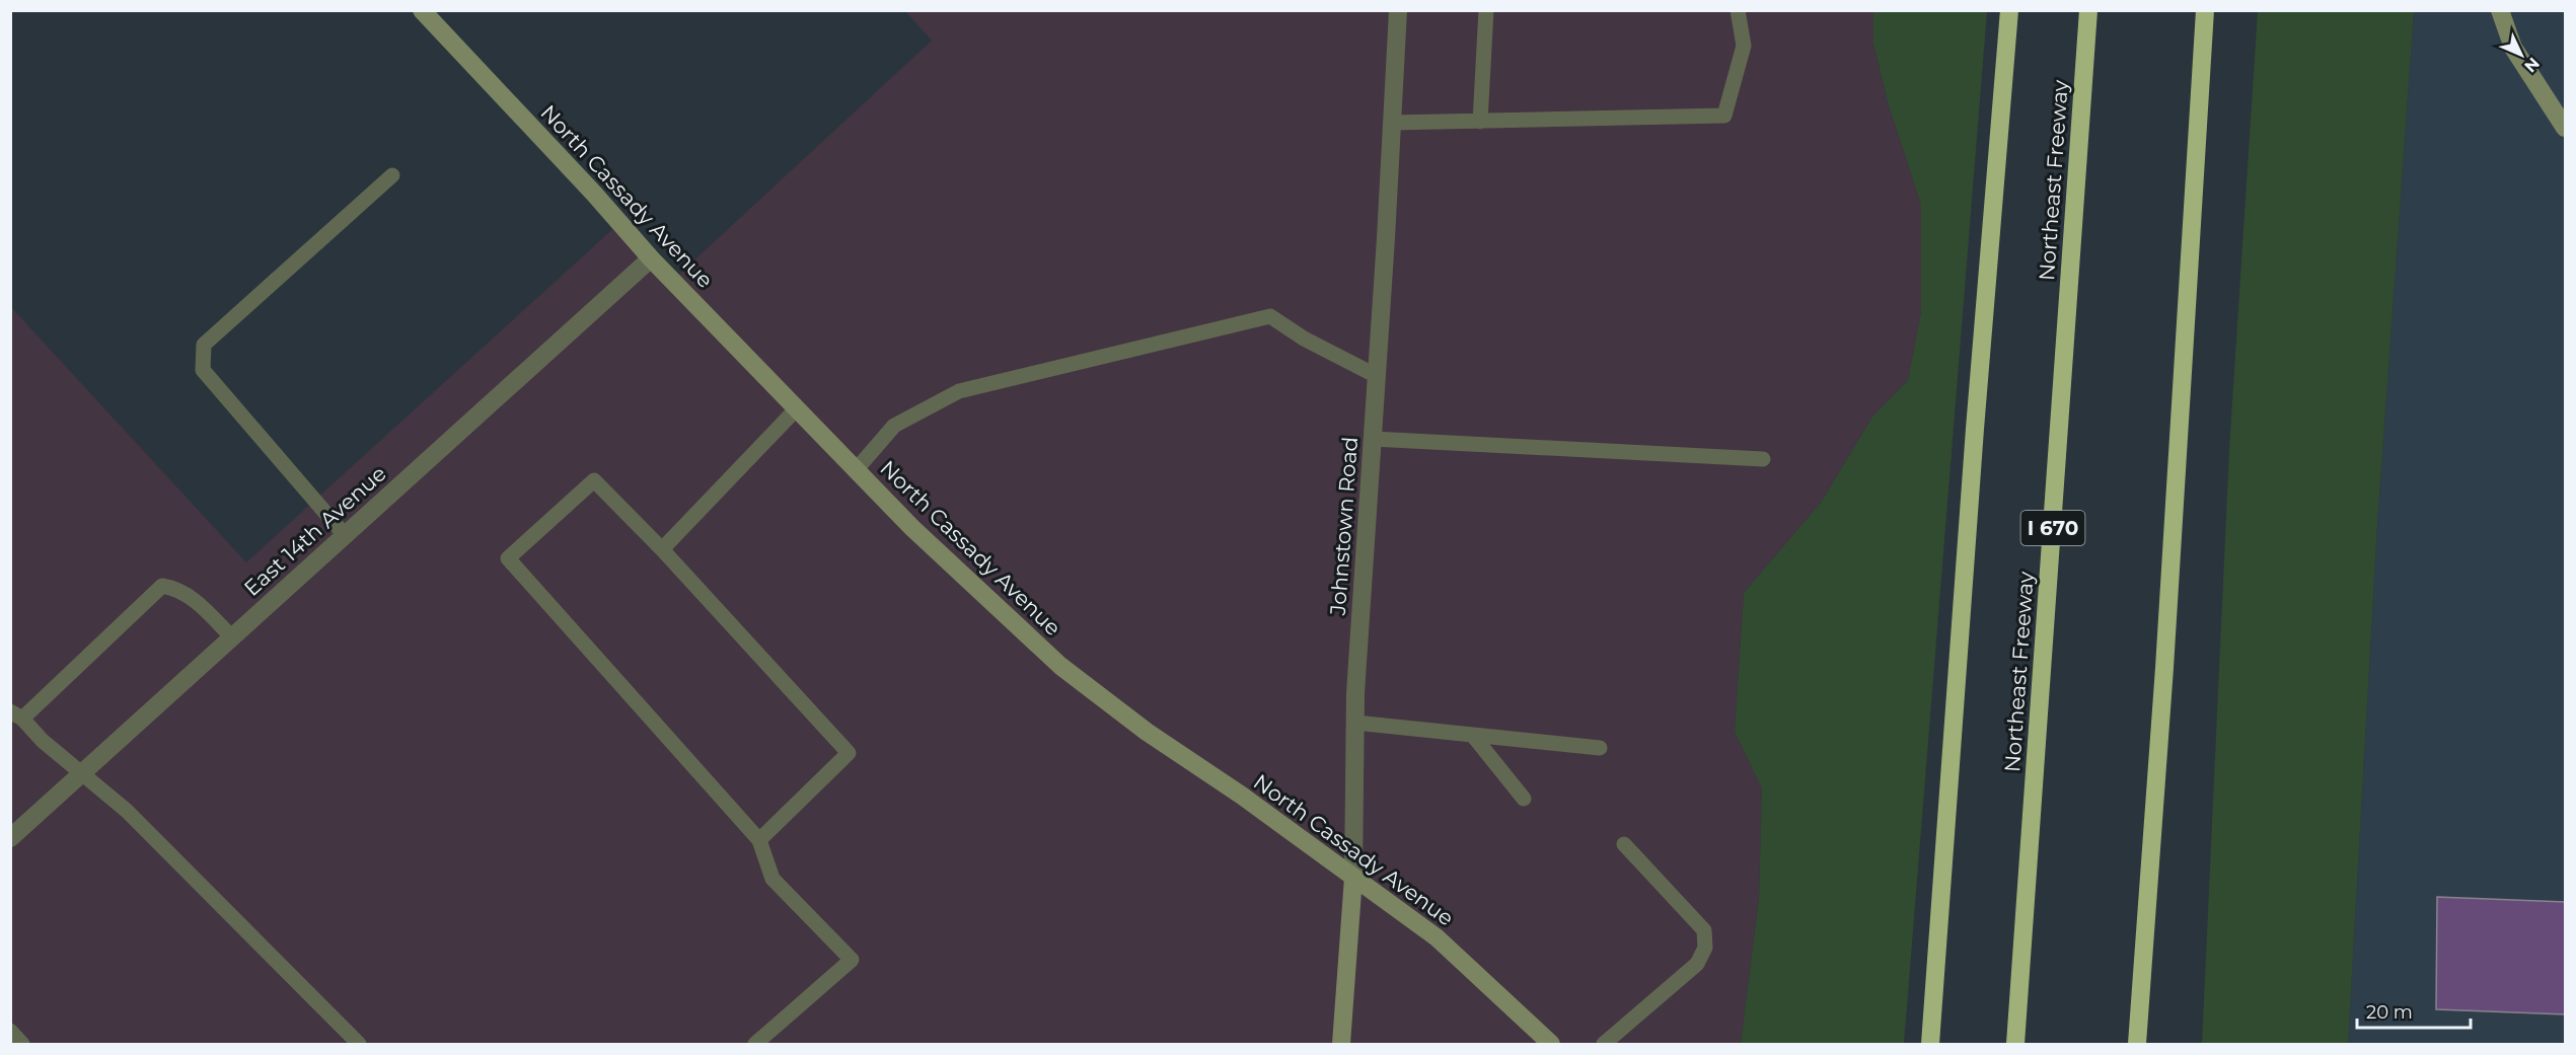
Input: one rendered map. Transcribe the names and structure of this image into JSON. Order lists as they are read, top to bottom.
{
  "streets": {
    "highway": ["Northeast Freeway", "I 670"],
    "main road": ["North Cassady Avenue", "Johnstown Road"],
    "street": ["East 14th Avenue"]
  },
  "crossings": [
    ["North Cassady Avenue", "Johnstown Road"],
    ["North Cassady Avenue", "East 14th Avenue"]
  ],
  "scale_bar": "20 m",
  "north": "bottom right"
}
